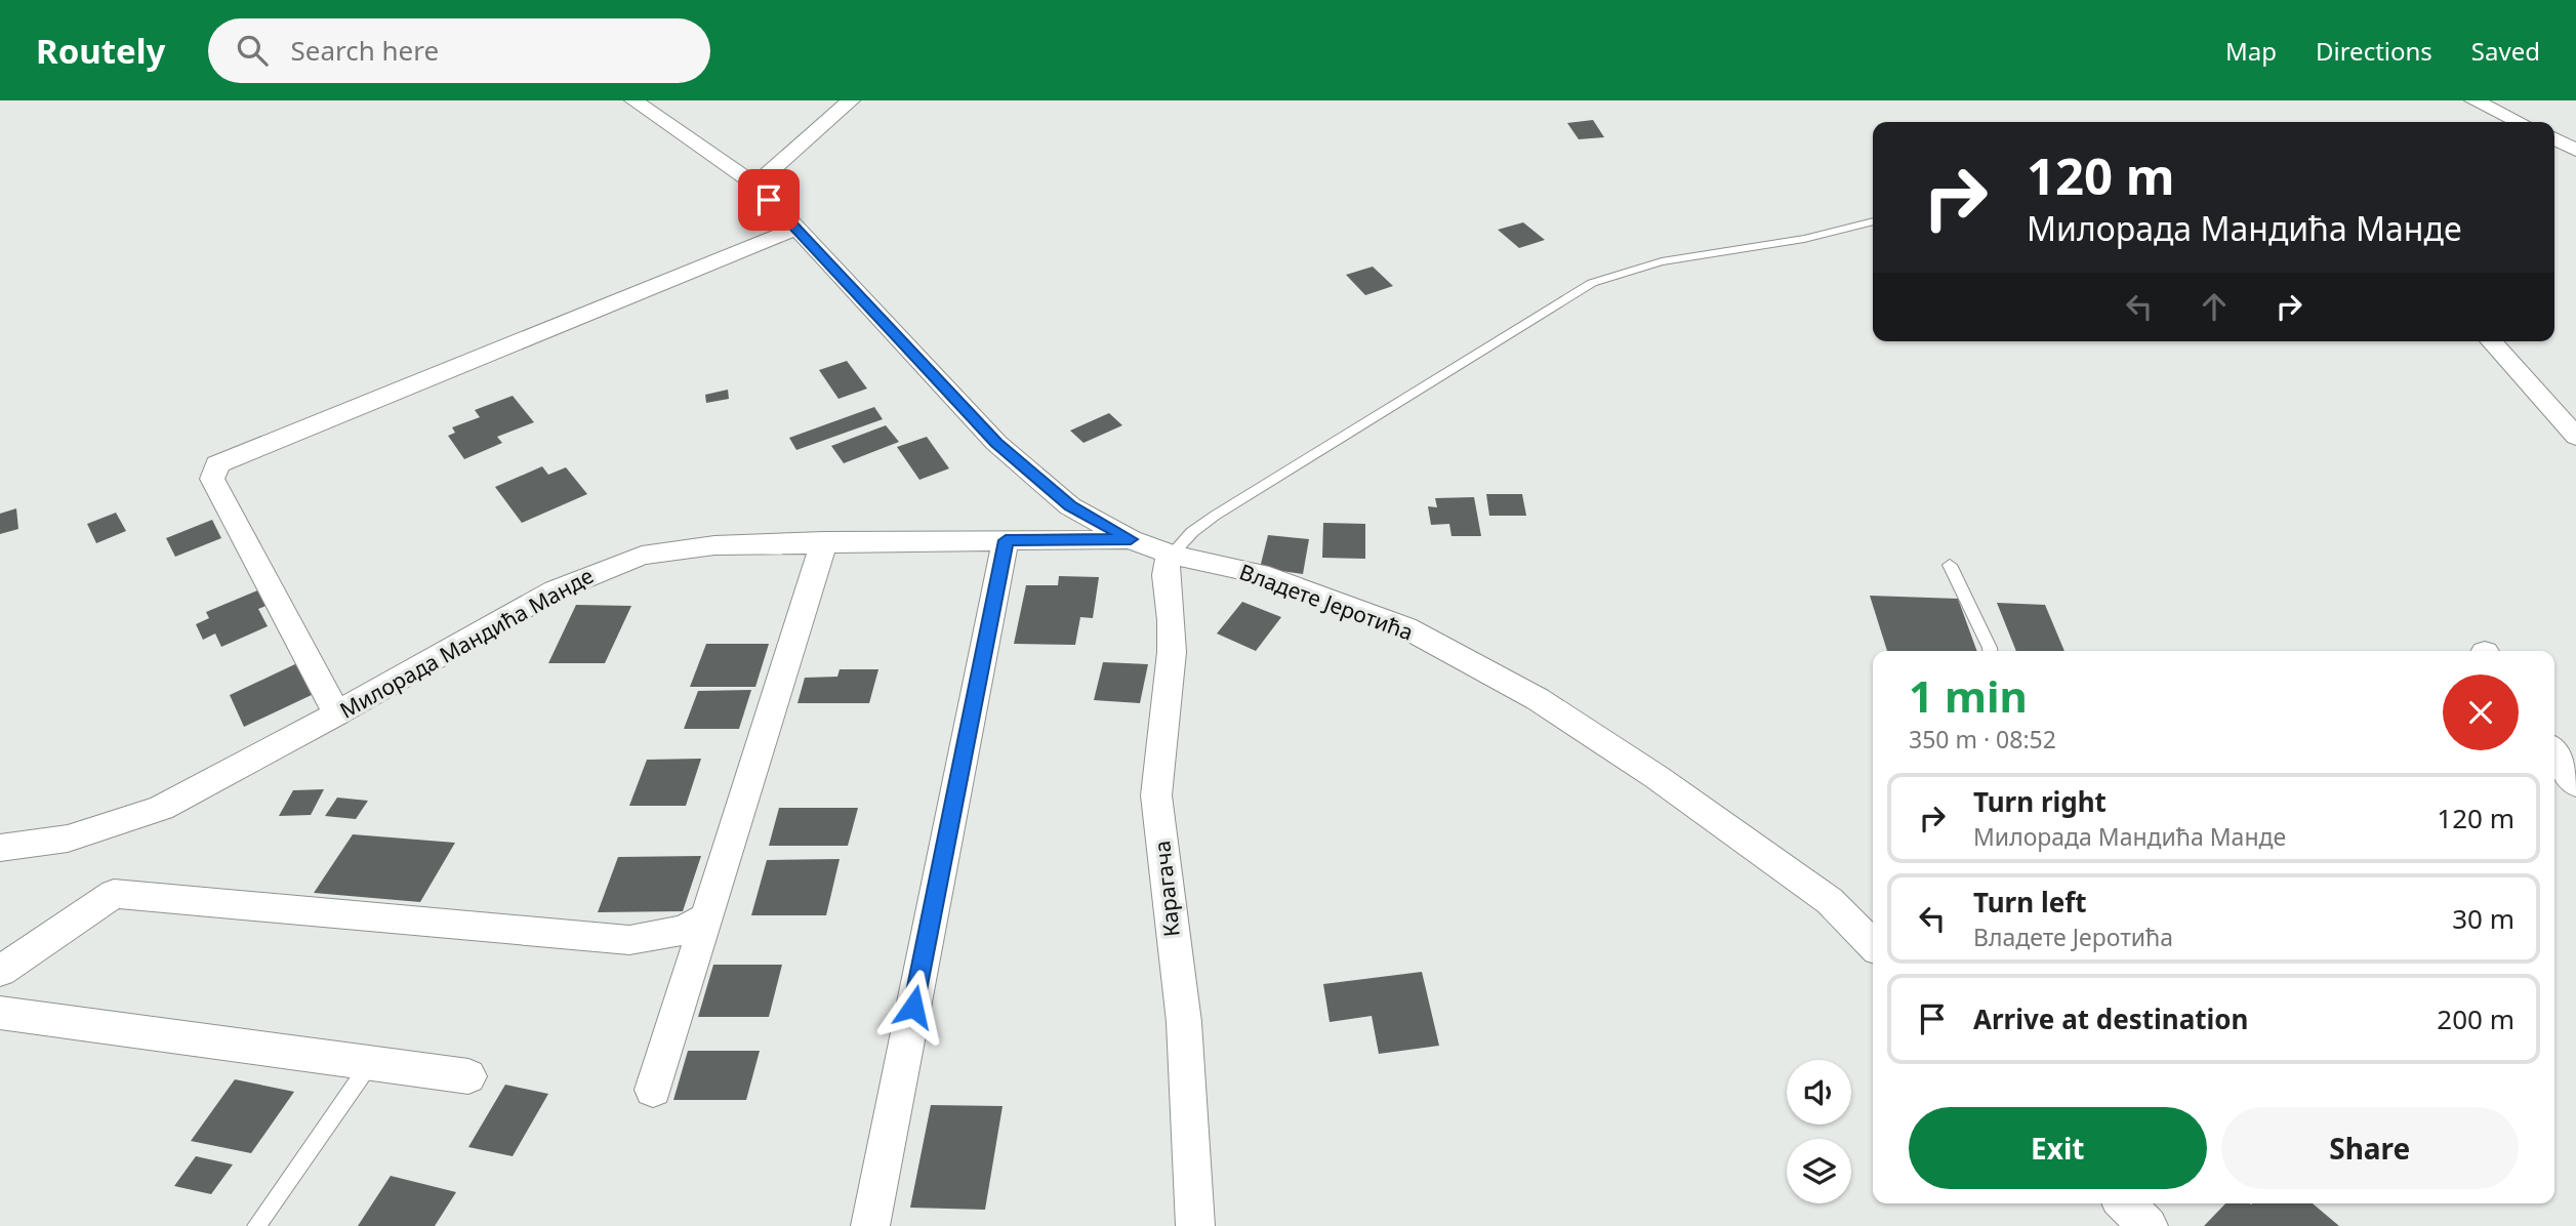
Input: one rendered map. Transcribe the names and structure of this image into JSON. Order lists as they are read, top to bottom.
{
  "streets": {
    "street": ["Владете Јеротића", "Милорада Мандића Манде", "Карагача"]
  },
  "crossings": [
    ["Владете Јеротића", "Милорада Мандића Манде"],
    ["Владете Јеротића", "Карагача"]
  ],
  "page": {
    "header": "Routely",
    "search": "Search here",
    "nav": ["Map", "Directions", "Saved"],
    "turn": ["120 m", "Милорада Мандића Манде"],
    "heading": ["1 min", "350 m · 08:52"],
    "list": [
      {
        "name": "Turn right",
        "note": "Милорада Мандића Манде",
        "value": "120 m"
      },
      {
        "name": "Turn left",
        "note": "Владете Јеротића",
        "value": "30 m"
      },
      {
        "name": "Arrive at destination",
        "value": "200 m"
      }
    ],
    "buttons": ["Exit", "Share"]
  }
}
